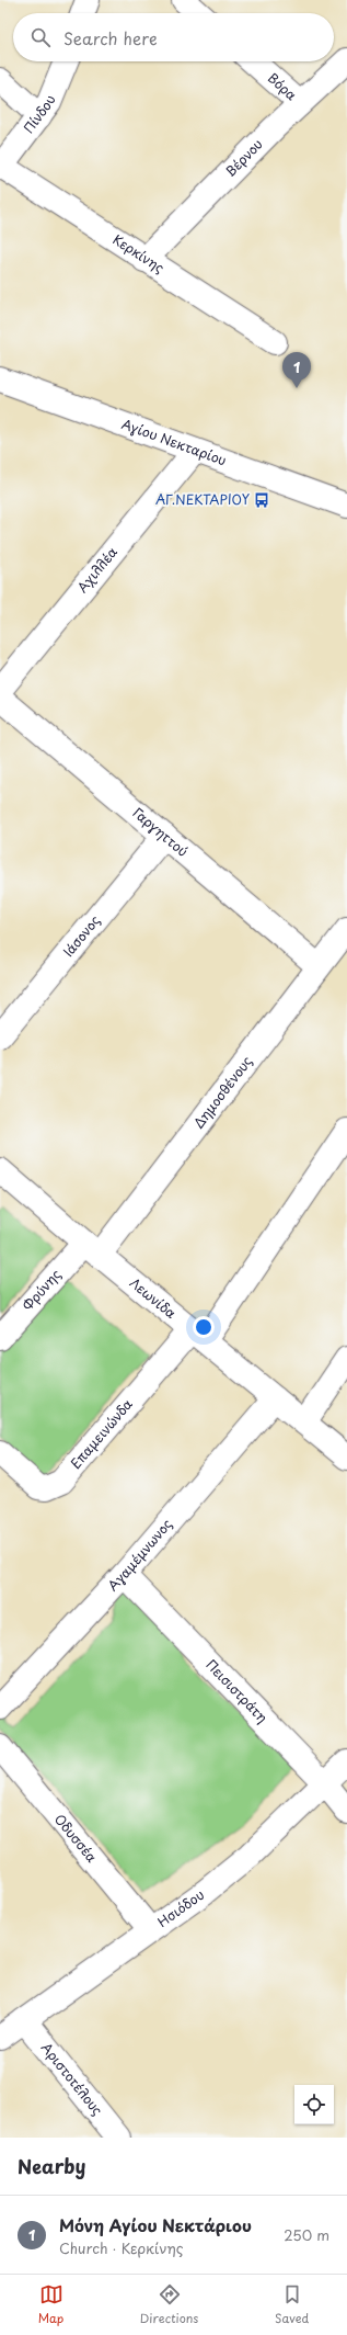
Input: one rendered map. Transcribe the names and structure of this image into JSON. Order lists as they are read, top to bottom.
{
  "streets": {
    "street": [
      "Βόρα",
      "Πίνδου",
      "Βέρνου",
      "Κερκίνης",
      "Αγίου Νεκταρίου",
      "Αχιλλέα",
      "Γαργηττού",
      "Ιάσονος",
      "Δημοσθένους",
      "Φρύνης",
      "Λεωνίδα",
      "Επαμεινώνδα",
      "Αγαμέμνωνος",
      "Πεισιστράτη",
      "Οδυσσέα",
      "Ησιόδου",
      "Αριστοτέλους"
    ]
  },
  "crossings": [
    ["Βόρα", "Βέρνου"],
    ["Πίνδου", "Κερκίνης"],
    ["Βέρνου", "Κερκίνης"],
    ["Αγίου Νεκταρίου", "Αχιλλέα"],
    ["Γαργηττού", "Ιάσονος"],
    ["Γαργηττού", "Δημοσθένους"],
    ["Δημοσθένους", "Φρύνης"],
    ["Δημοσθένους", "Λεωνίδα"],
    ["Φρύνης", "Λεωνίδα"],
    ["Λεωνίδα", "Επαμεινώνδα"],
    ["Λεωνίδα", "Αγαμέμνωνος"],
    ["Αγαμέμνωνος", "Πεισιστράτη"],
    ["Πεισιστράτη", "Ησιόδου"],
    ["Οδυσσέα", "Ησιόδου"],
    ["Ησιόδου", "Αριστοτέλους"]
  ],
  "places": {
    "bus stop": ["ΑΓ.ΝΕΚΤΑΡΙΟΥ"]
  },
  "page": {
    "search": "Search here",
    "pins": "1",
    "heading": "Nearby",
    "list": [
      {
        "mark": "1",
        "name": "Μόνη Αγίου Νεκτάριου",
        "note": "Church · Κερκίνης",
        "value": "250 m"
      }
    ],
    "nav": ["Map", "Directions", "Saved"]
  }
}
